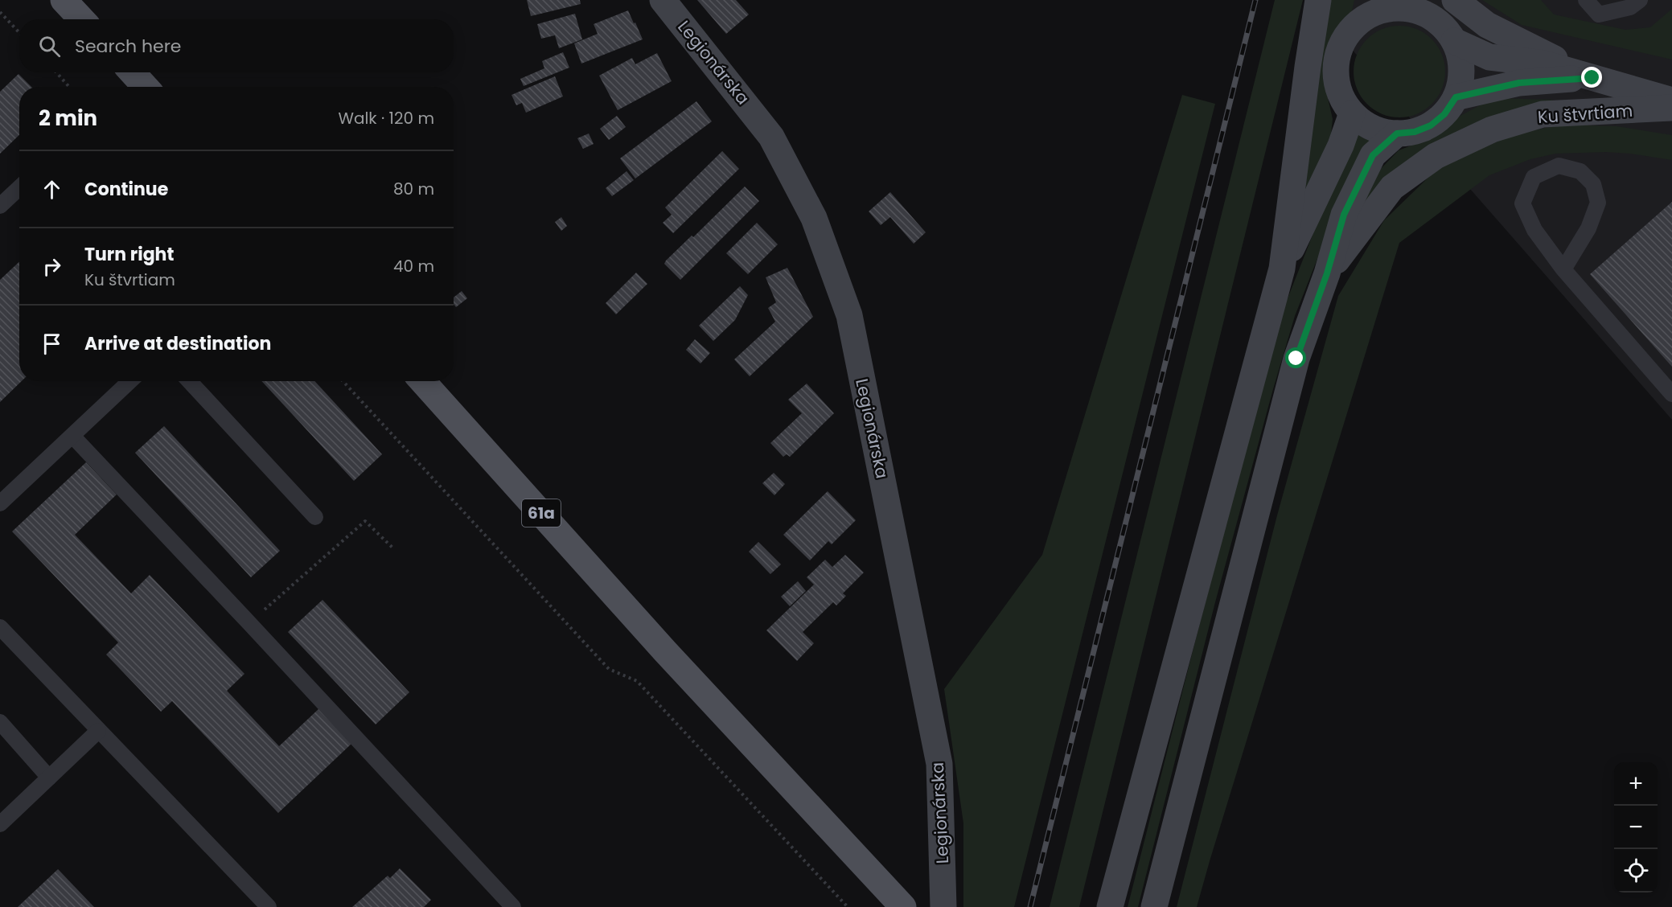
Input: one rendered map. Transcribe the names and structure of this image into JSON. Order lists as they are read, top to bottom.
{
  "streets": {
    "main road": ["Legionárska", "Ku štvrtiam", "61a"]
  },
  "page": {
    "search": "Search here",
    "heading": ["2 min", "Walk · 120 m"],
    "list": [
      ["Continue", "80 m"],
      ["Turn right", "Ku štvrtiam", "40 m"],
      "Arrive at destination"
    ],
    "map_buttons": ["+", "−"]
  }
}
